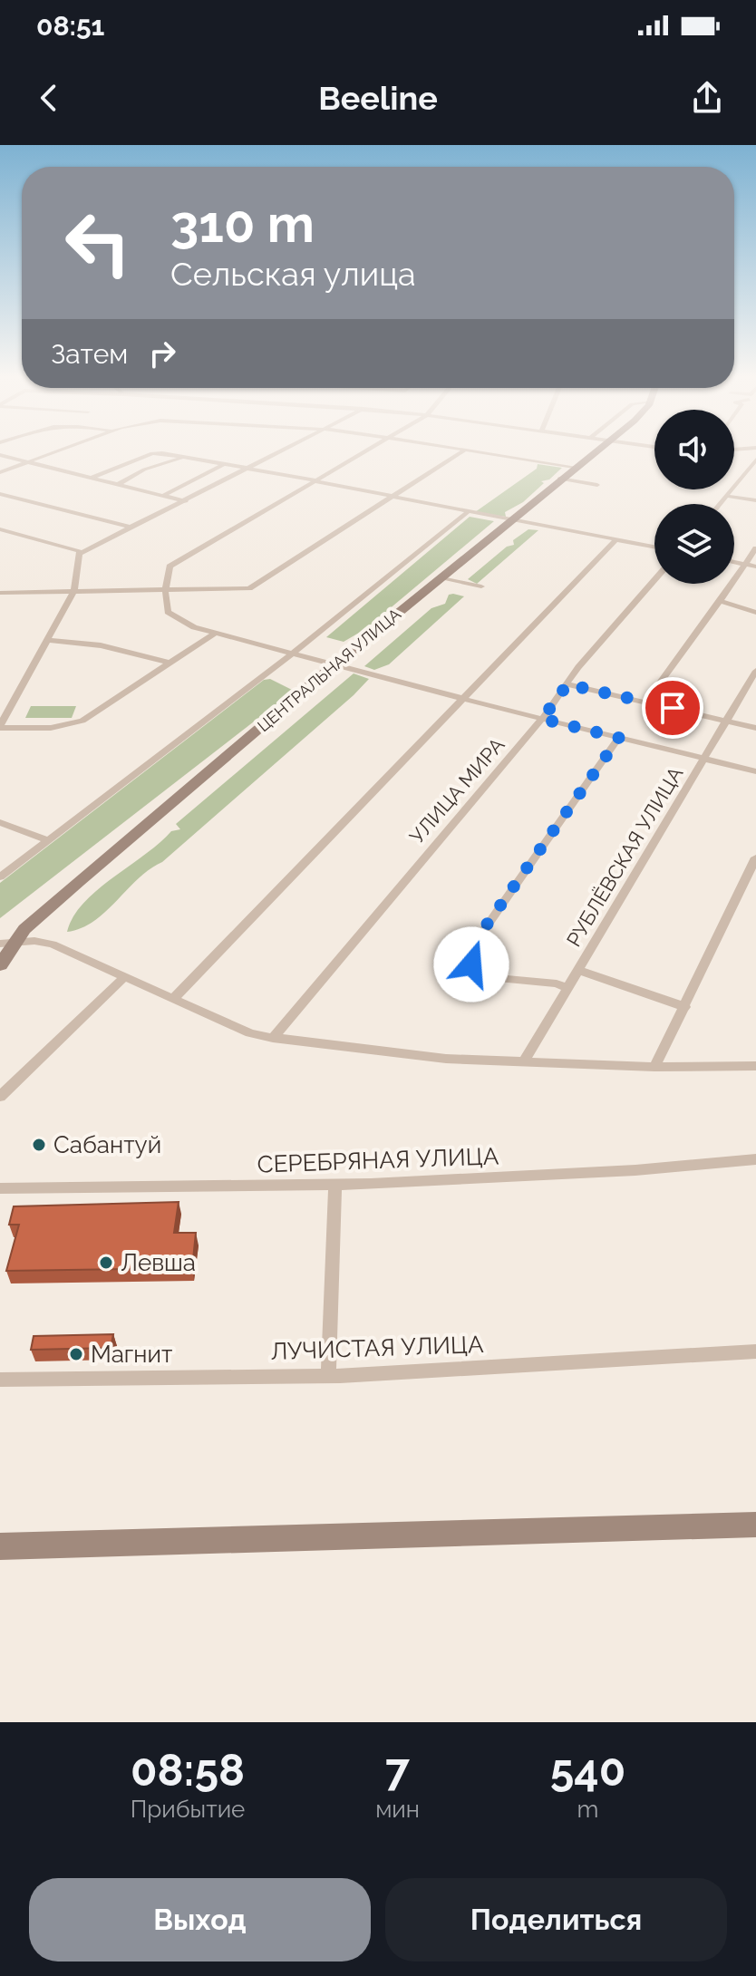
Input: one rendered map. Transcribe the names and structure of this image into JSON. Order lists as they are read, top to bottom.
{
  "streets": {
    "street": [
      "ЦЕНТРАЛЬНАЯ УЛИЦА",
      "УЛИЦА МИРА",
      "РУБЛЁВСКАЯ УЛИЦА",
      "СЕРЕБРЯНАЯ УЛИЦА",
      "ЛУЧИСТАЯ УЛИЦА"
    ]
  },
  "places": ["Сабантуй", "Левша", "Магнит"],
  "page": {
    "status": "08:51",
    "header": "Beeline",
    "turn": ["310 m", "Сельская улица"],
    "then": "Затем",
    "eta": [
      "08:58",
      "Прибытие",
      "7",
      "мин",
      "540",
      "m"
    ],
    "buttons": ["Выход", "Поделиться"]
  }
}
